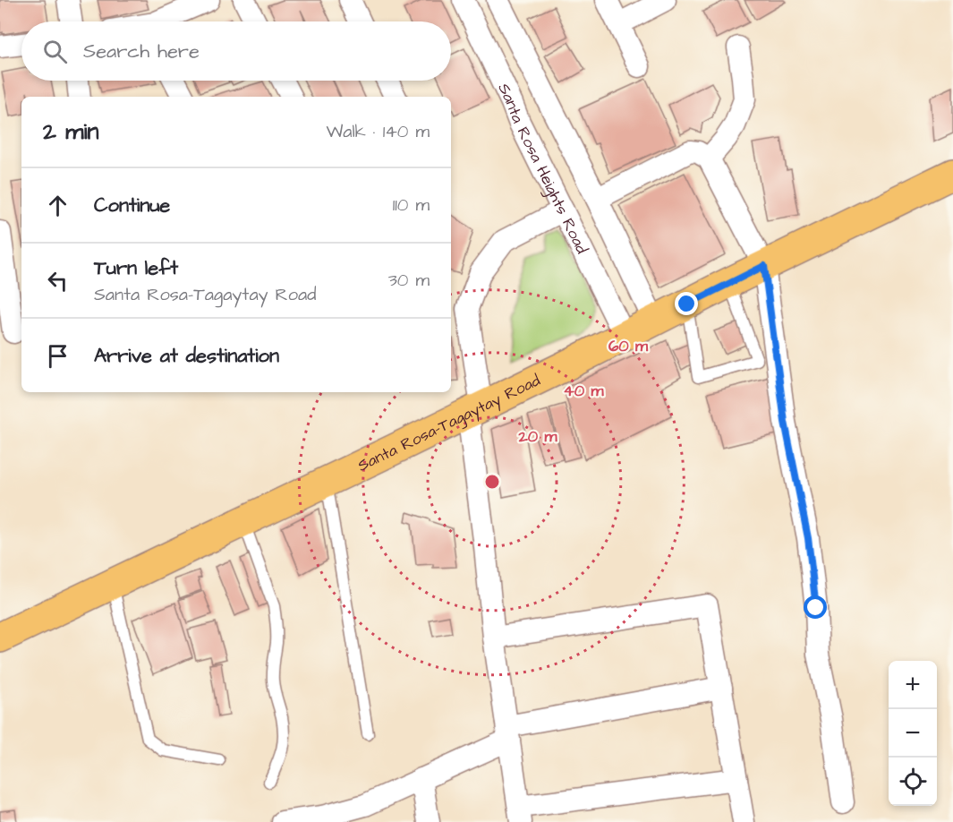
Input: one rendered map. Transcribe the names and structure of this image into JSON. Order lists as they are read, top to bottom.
{
  "streets": {
    "main road": ["Santa Rosa-Tagaytay Road"],
    "street": ["Santa Rosa Heights Road"]
  },
  "crossings": [
    ["Santa Rosa Heights Road", "Santa Rosa-Tagaytay Road"]
  ],
  "page": {
    "search": "Search here",
    "heading": ["2 min", "Walk · 140 m"],
    "list": [
      ["Continue", "110 m"],
      ["Turn left", "Santa Rosa-Tagaytay Road", "30 m"],
      "Arrive at destination"
    ],
    "map_buttons": ["+", "−"]
  },
  "rings": ["60 m", "40 m", "20 m"]
}
